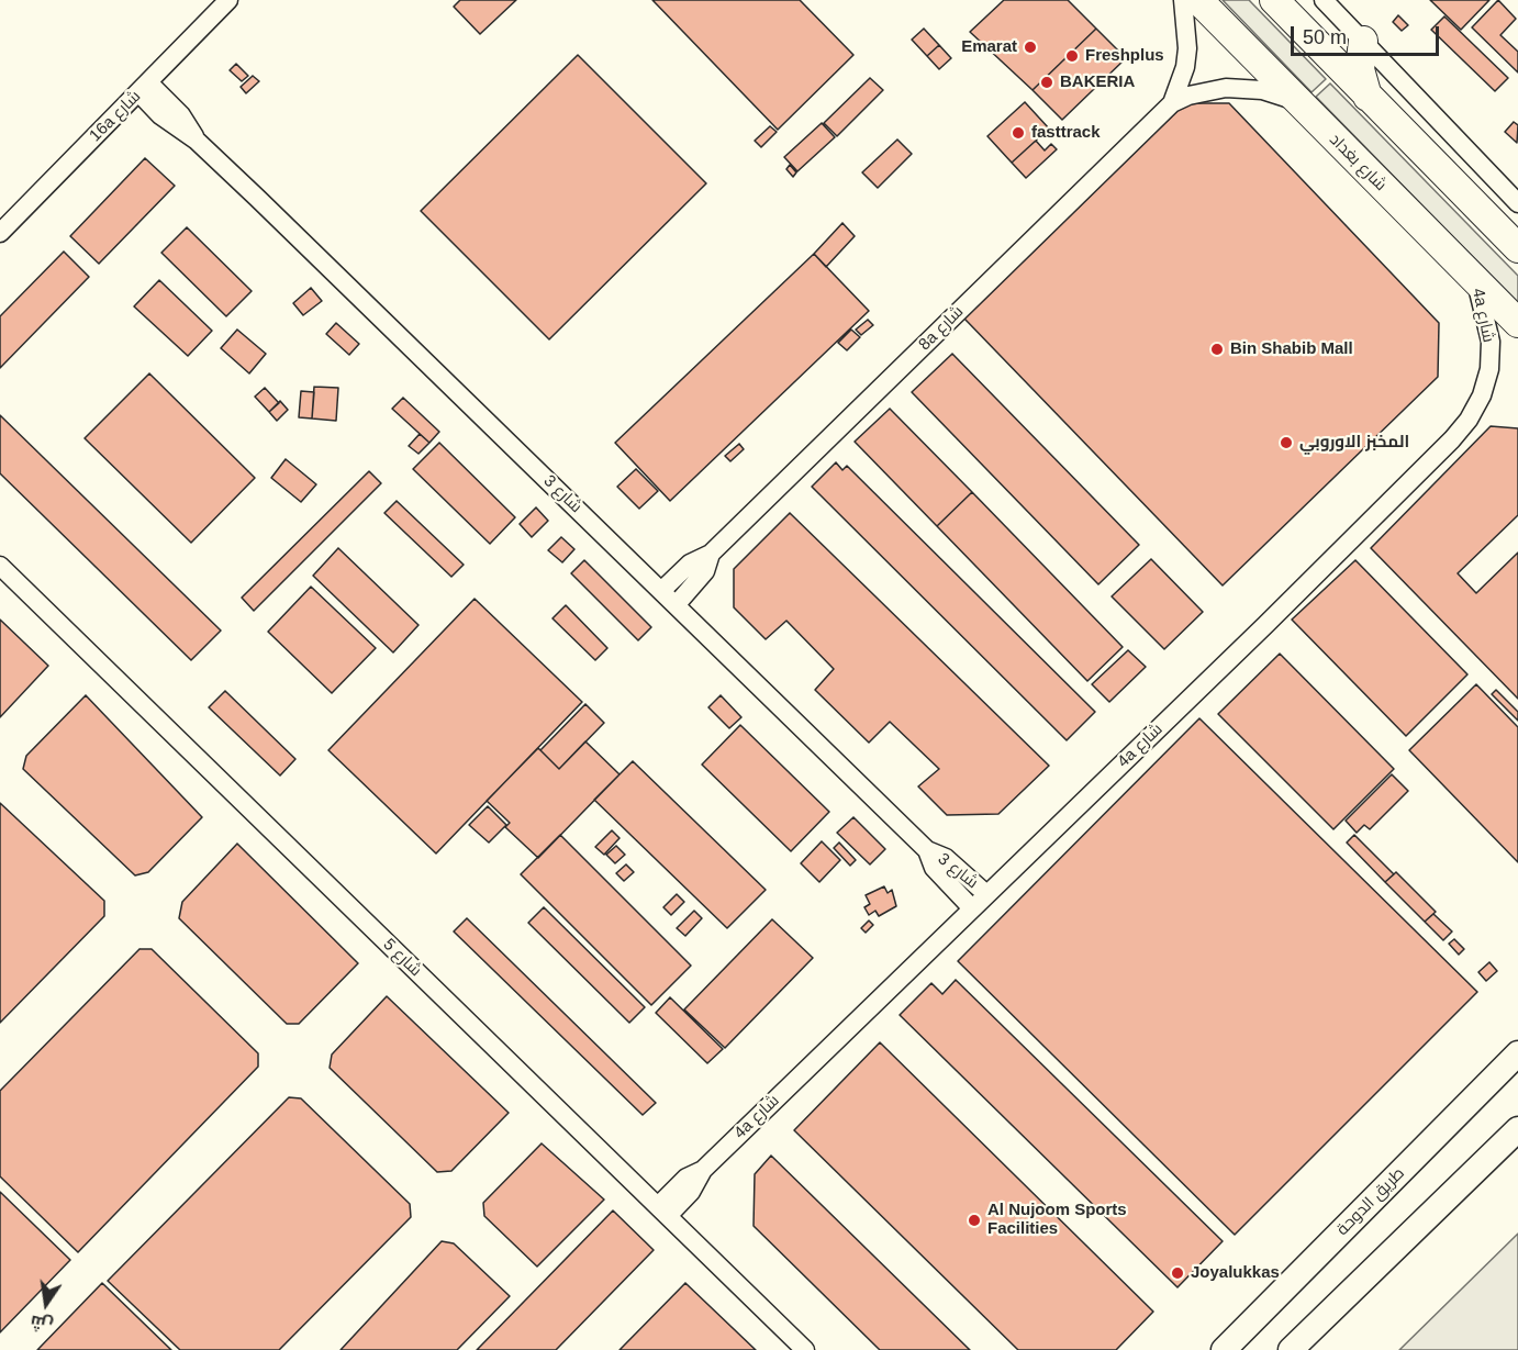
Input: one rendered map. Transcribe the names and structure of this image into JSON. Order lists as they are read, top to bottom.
{
  "streets": {
    "main road": ["شارع بغداد", "طريق الدوحة"],
    "street": [
      "16a شارع",
      "4a شارع",
      "8a شارع",
      "شارع 3",
      "شارع 5"
    ]
  },
  "crossings": [
    ["16a شارع", "شارع 3"],
    ["شارع بغداد", "4a شارع"],
    ["شارع بغداد", "8a شارع"],
    ["4a شارع", "شارع 3"],
    ["4a شارع", "شارع 5"],
    ["8a شارع", "شارع 3"]
  ],
  "places": [
    "Emarat",
    "Freshplus",
    "BAKERIA",
    "fasttrack",
    "Bin Shabib Mall",
    "المخبز الاوروبي",
    "Al Nujoom Sports Facilities",
    "Joyalukkas"
  ],
  "scale_bar": "50 m",
  "north": "bottom"
}
